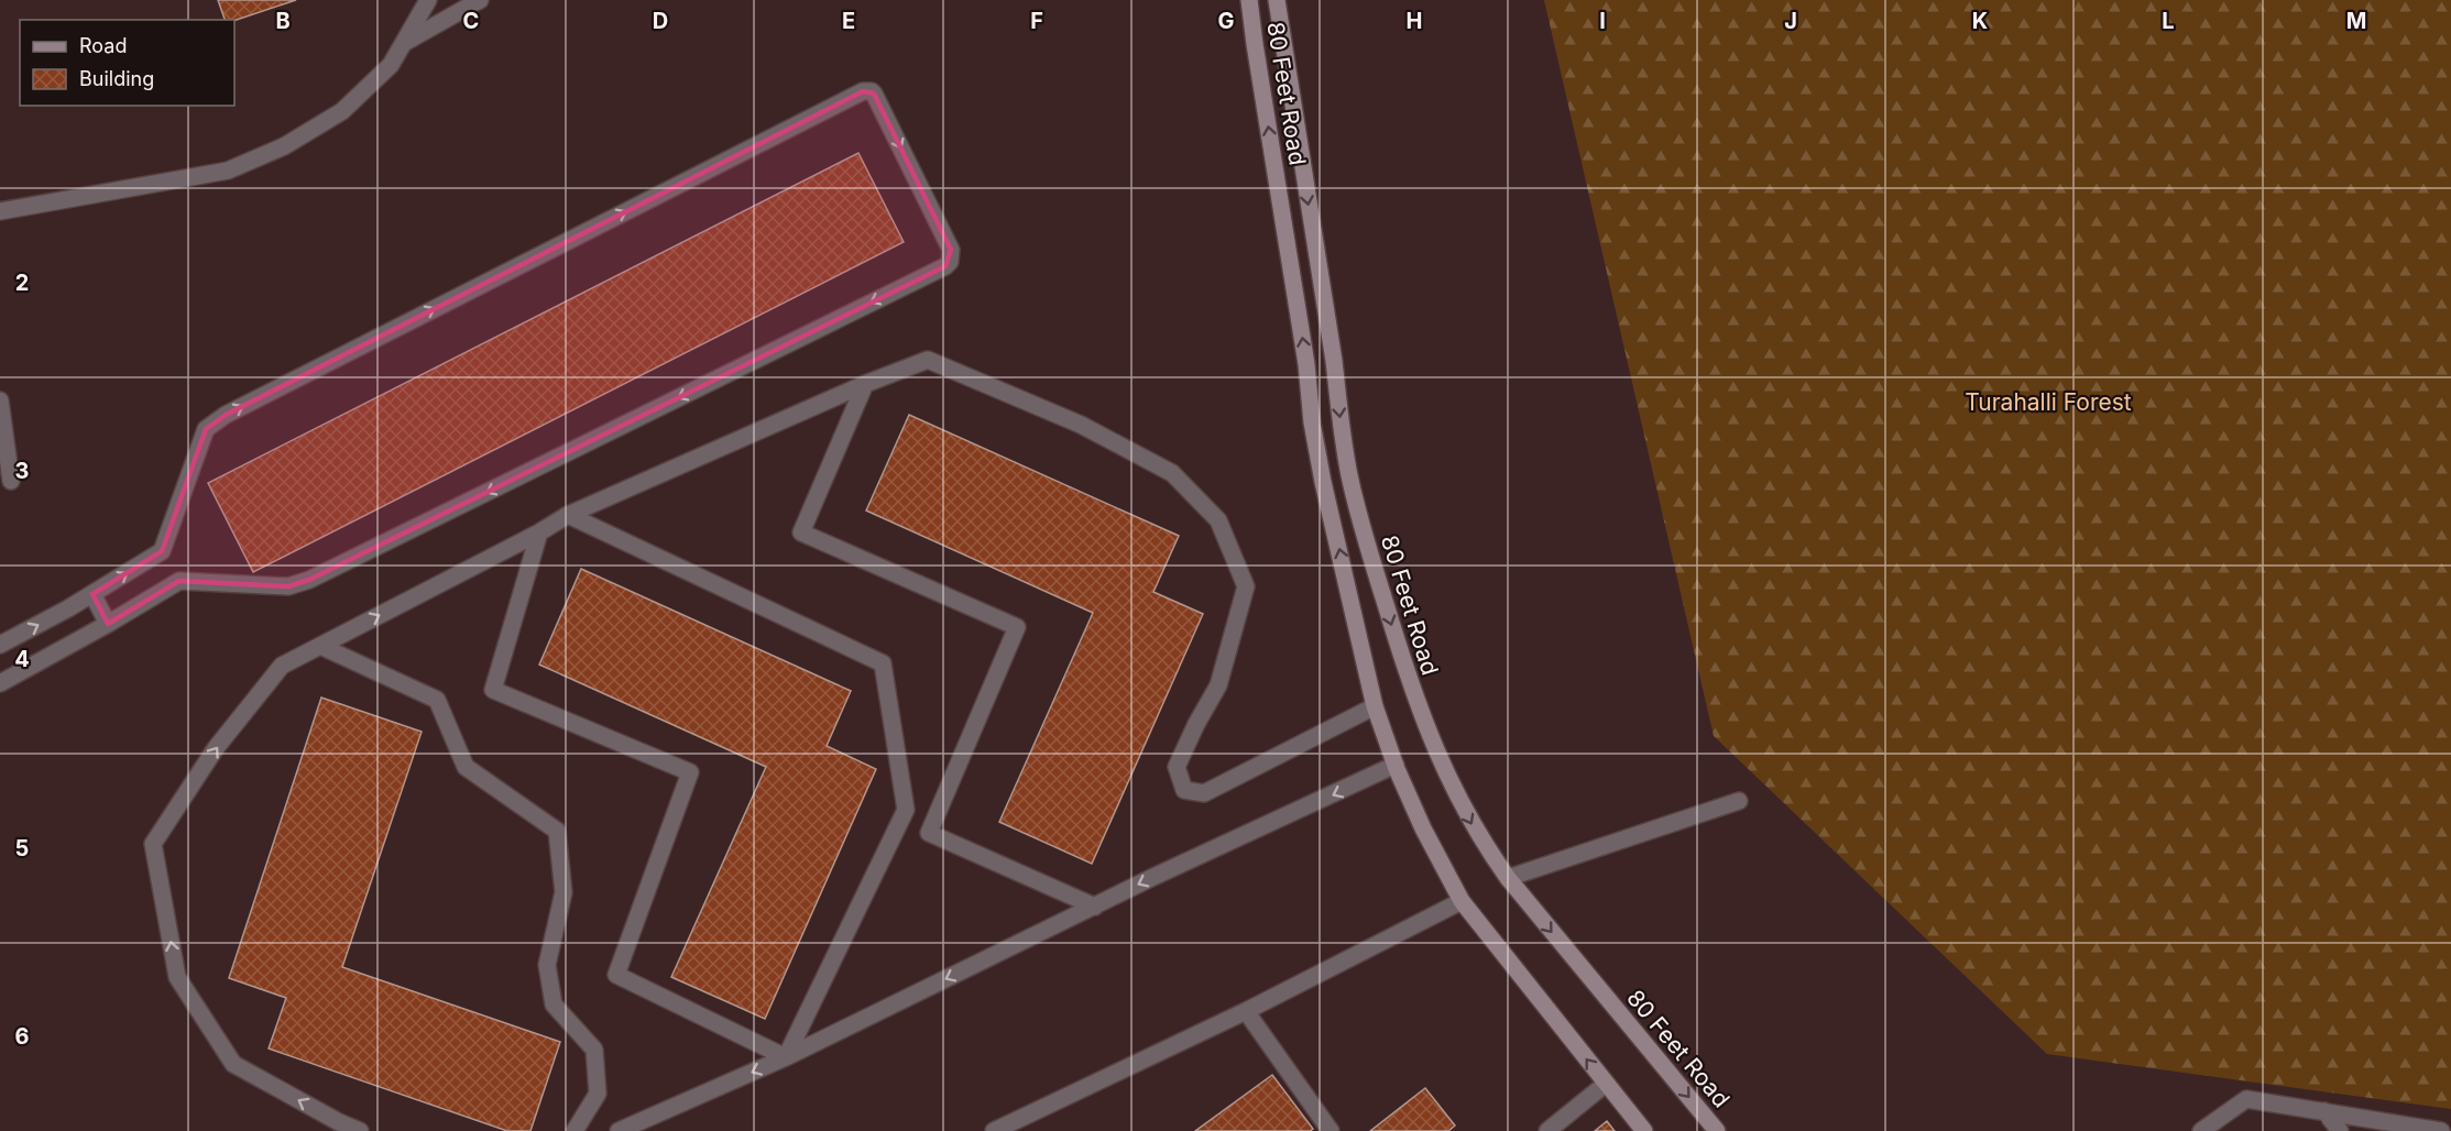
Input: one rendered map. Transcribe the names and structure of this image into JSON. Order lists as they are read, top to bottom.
{
  "streets": {
    "main road": ["80 Feet Road"]
  },
  "parks": ["Turahalli Forest"],
  "legend": ["Road", "Building"],
  "grid": {
    "columns": [
      "B",
      "C",
      "D",
      "E",
      "F",
      "G",
      "H",
      "I",
      "J",
      "K",
      "L",
      "M"
    ],
    "rows": [
      "2",
      "3",
      "4",
      "5",
      "6"
    ]
  }
}
